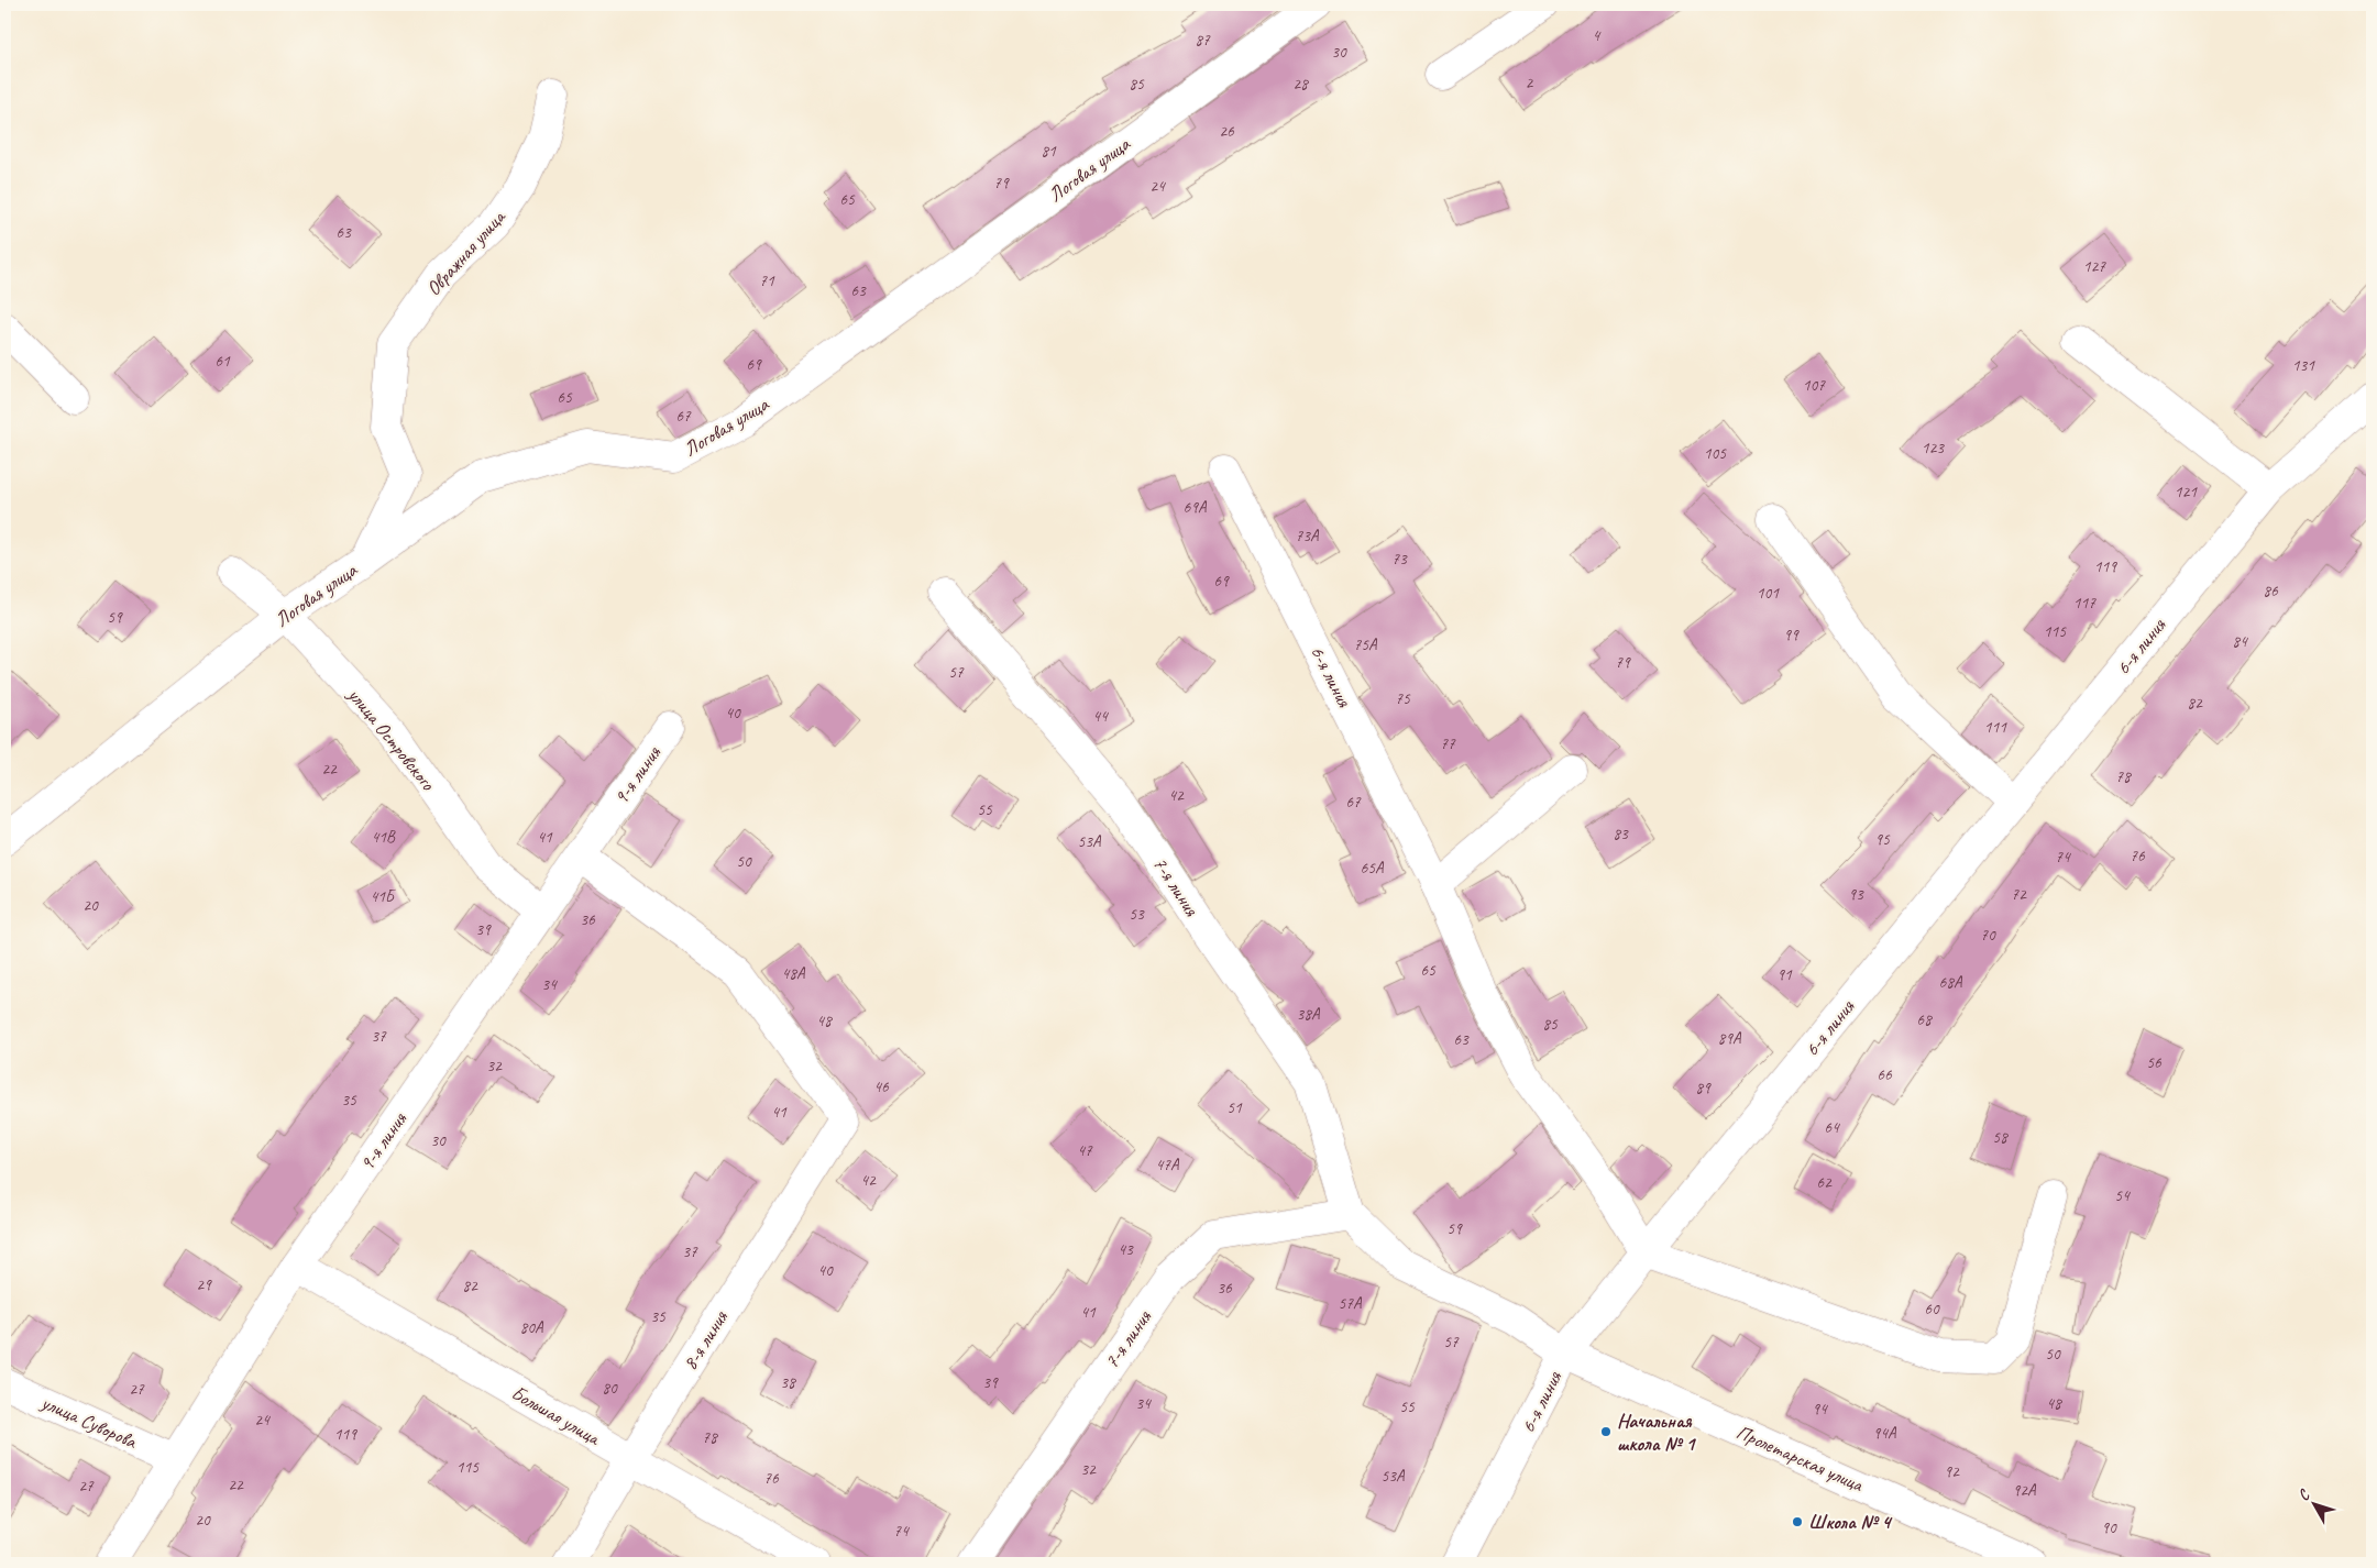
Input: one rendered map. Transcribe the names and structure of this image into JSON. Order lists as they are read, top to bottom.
{
  "streets": {
    "street": [
      "Логовая улица",
      "Овражная улица",
      "6-я линия",
      "улица Островского",
      "9-я линия",
      "7-я линия",
      "8-я линия",
      "Большая улица",
      "улица Суворова",
      "Пролетарская улица"
    ]
  },
  "crossings": [
    ["Логовая улица", "Овражная улица"],
    ["Логовая улица", "улица Островского"],
    ["6-я линия", "7-я линия"],
    ["6-я линия", "Пролетарская улица"],
    ["улица Островского", "9-я линия"],
    ["9-я линия", "8-я линия"],
    ["9-я линия", "Большая улица"],
    ["9-я линия", "улица Суворова"],
    ["7-я линия", "Пролетарская улица"],
    ["8-я линия", "Большая улица"]
  ],
  "places": ["Начальная школа № 1", "Школа № 4"],
  "house_numbers": [
    "4",
    "87",
    "30",
    "2",
    "85",
    "28",
    "26",
    "81",
    "79",
    "24",
    "65",
    "63",
    "127",
    "71",
    "63",
    "61",
    "69",
    "131",
    "107",
    "65",
    "67",
    "123",
    "105",
    "121",
    "69А",
    "73А",
    "73",
    "119",
    "69",
    "86",
    "101",
    "117",
    "59",
    "115",
    "99",
    "84",
    "75А",
    "79",
    "57",
    "75",
    "82",
    "40",
    "44",
    "111",
    "77",
    "22",
    "78",
    "42",
    "67",
    "55",
    "83",
    "41В",
    "41",
    "95",
    "53А",
    "76",
    "74",
    "50",
    "65А",
    "93",
    "72",
    "41Б",
    "20",
    "53",
    "36",
    "39",
    "70",
    "65",
    "48А",
    "91",
    "68А",
    "34",
    "38А",
    "68",
    "48",
    "85",
    "37",
    "89А",
    "63",
    "56",
    "32",
    "66",
    "46",
    "89",
    "35",
    "51",
    "41",
    "64",
    "58",
    "30",
    "47",
    "47А",
    "42",
    "62",
    "54",
    "59",
    "43",
    "37",
    "40",
    "29",
    "82",
    "36",
    "57А",
    "60",
    "41",
    "35",
    "80А",
    "57",
    "50",
    "38",
    "39",
    "80",
    "27",
    "34",
    "48",
    "55",
    "94",
    "24",
    "94А",
    "119",
    "78",
    "115",
    "32",
    "92",
    "53А",
    "76",
    "22",
    "27",
    "92А",
    "20",
    "90",
    "74"
  ],
  "north": "top left"
}
